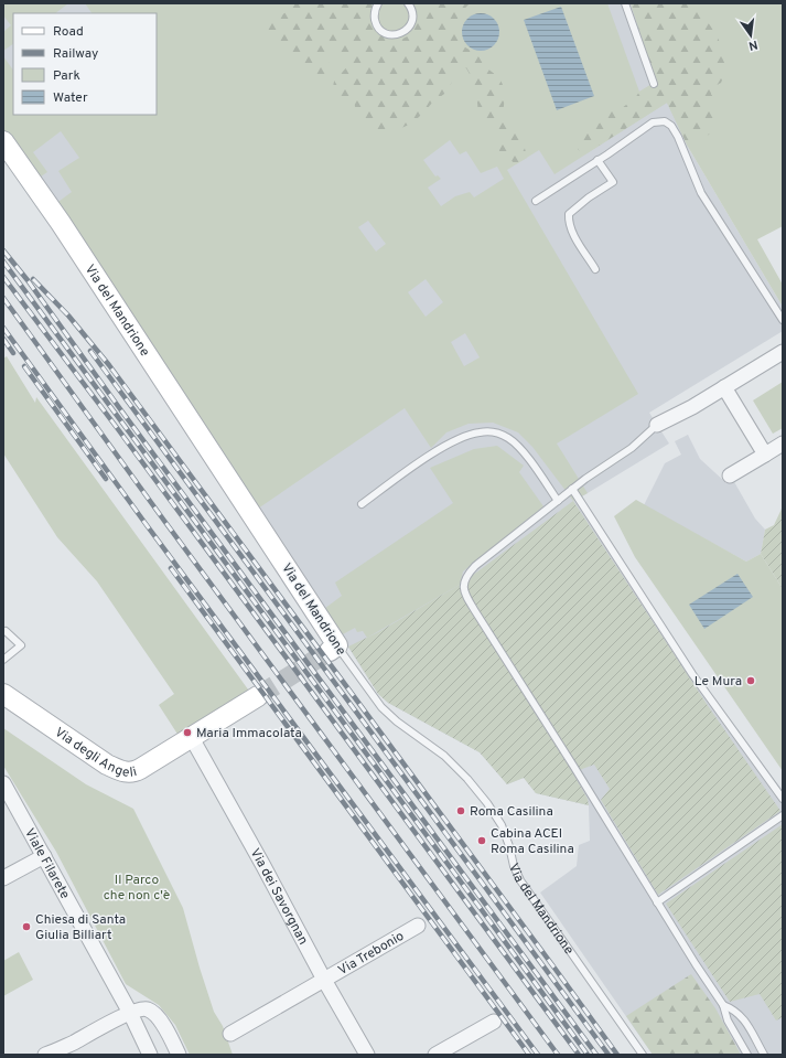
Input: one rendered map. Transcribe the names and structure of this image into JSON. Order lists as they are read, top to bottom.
{
  "streets": {
    "street": [
      "Via del Mandrione",
      "Via degli Angeli",
      "Viale Filarete",
      "Via dei Savorgnan",
      "Via Trebonio"
    ]
  },
  "crossings": [
    ["Via degli Angeli", "Via dei Savorgnan"],
    ["Via dei Savorgnan", "Via Trebonio"]
  ],
  "parks": ["Il Parco che non c'è"],
  "places": [
    "Le Mura",
    "Maria Immacolata",
    "Roma Casilina",
    "Cabina ACEI Roma Casilina",
    "Chiesa di Santa Giulia Billiart"
  ],
  "legend": [
    "Road",
    "Railway",
    "Park",
    "Water"
  ],
  "north": "bottom"
}
